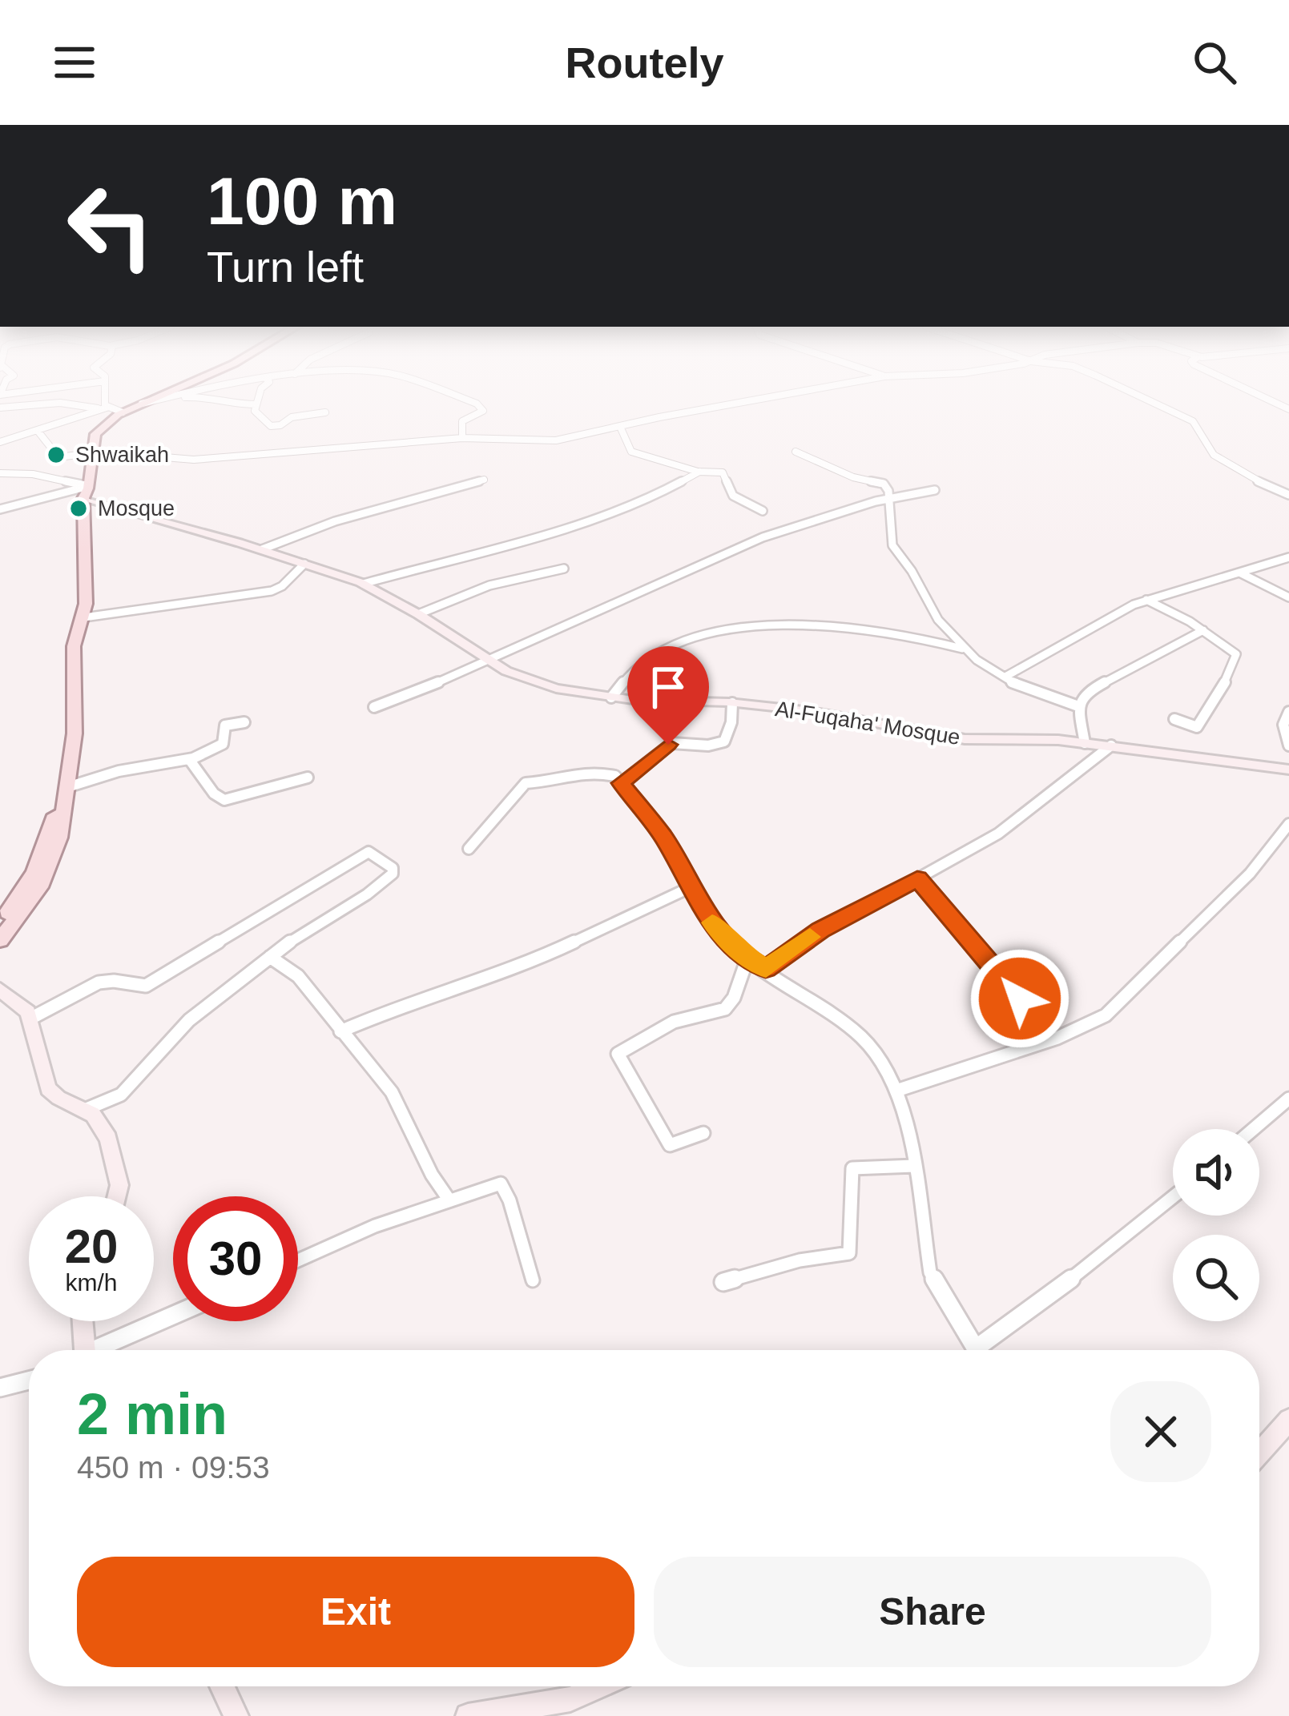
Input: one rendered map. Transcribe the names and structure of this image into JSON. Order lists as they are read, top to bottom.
{
  "streets": {
    "street": ["Al-Fuqaha' Mosque"]
  },
  "places": ["Shwaikah", "Mosque"],
  "page": {
    "header": "Routely",
    "turn": ["100 m", "Turn left"],
    "speed": "20 km/h",
    "limit": "30",
    "heading": ["2 min", "450 m · 09:53"],
    "buttons": ["Exit", "Share"]
  }
}
